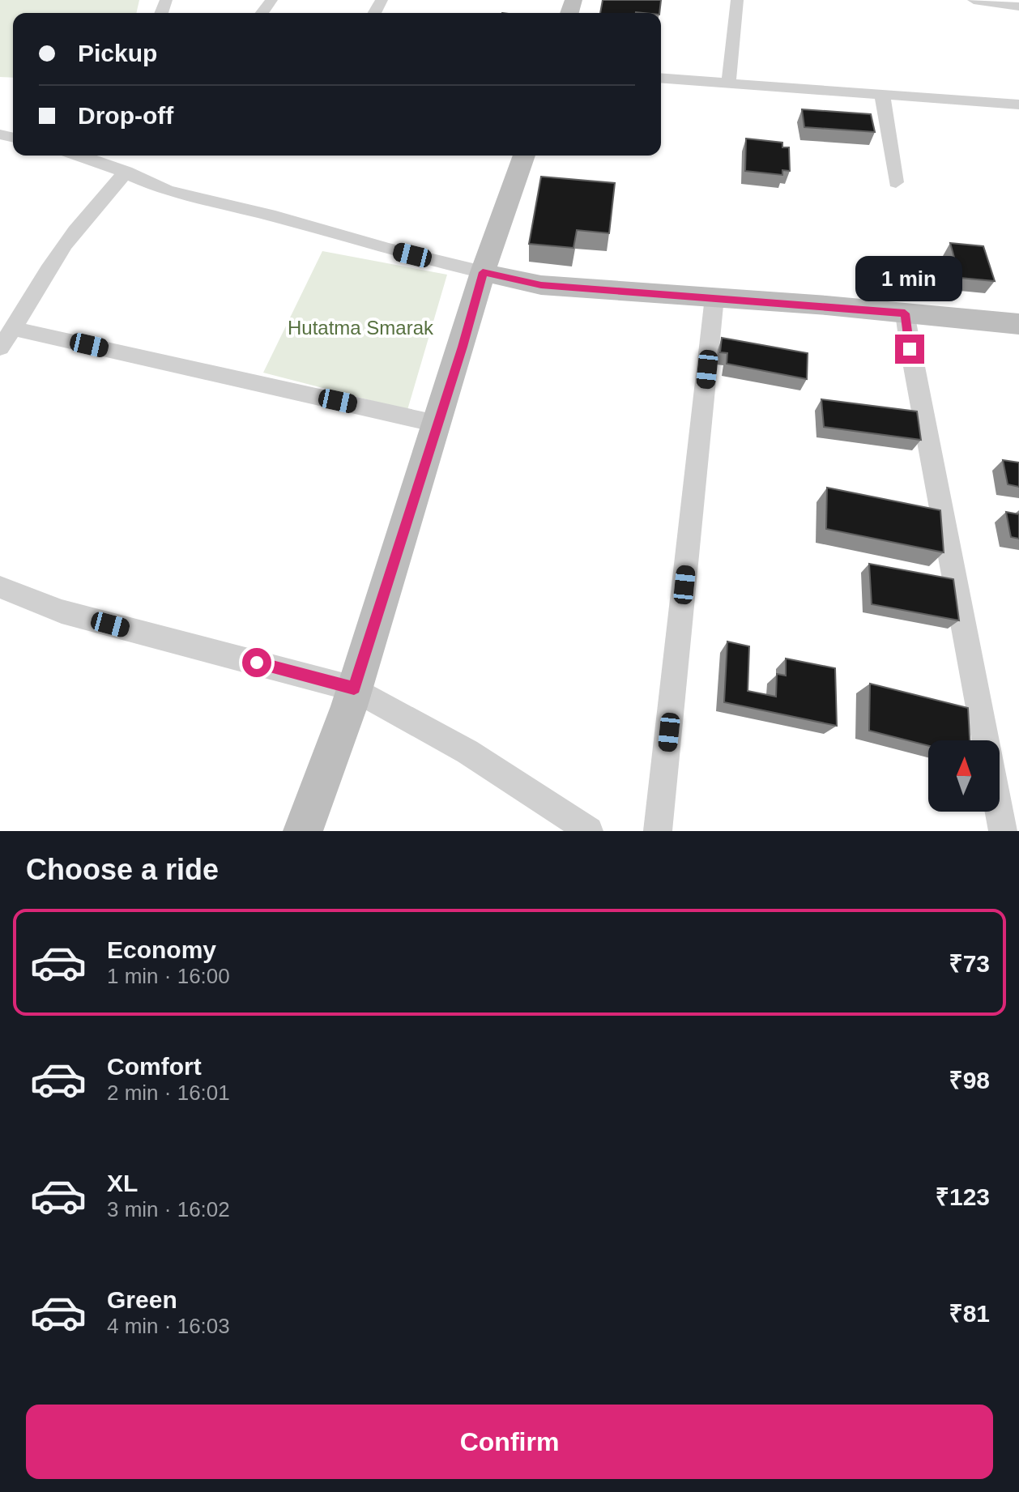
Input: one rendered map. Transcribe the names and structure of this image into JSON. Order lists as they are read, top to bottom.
{
  "parks": ["Hutatma Smarak"],
  "north": "top",
  "page": {
    "banner": ["Pickup", "Drop-off"],
    "bubble": "1 min",
    "heading": "Choose a ride",
    "list": [
      {
        "name": "Economy",
        "note": "1 min · 16:00",
        "value": "₹73"
      },
      {
        "name": "Comfort",
        "note": "2 min · 16:01",
        "value": "₹98"
      },
      {
        "name": "XL",
        "note": "3 min · 16:02",
        "value": "₹123"
      },
      {
        "name": "Green",
        "note": "4 min · 16:03",
        "value": "₹81"
      }
    ],
    "buttons": "Confirm"
  }
}
